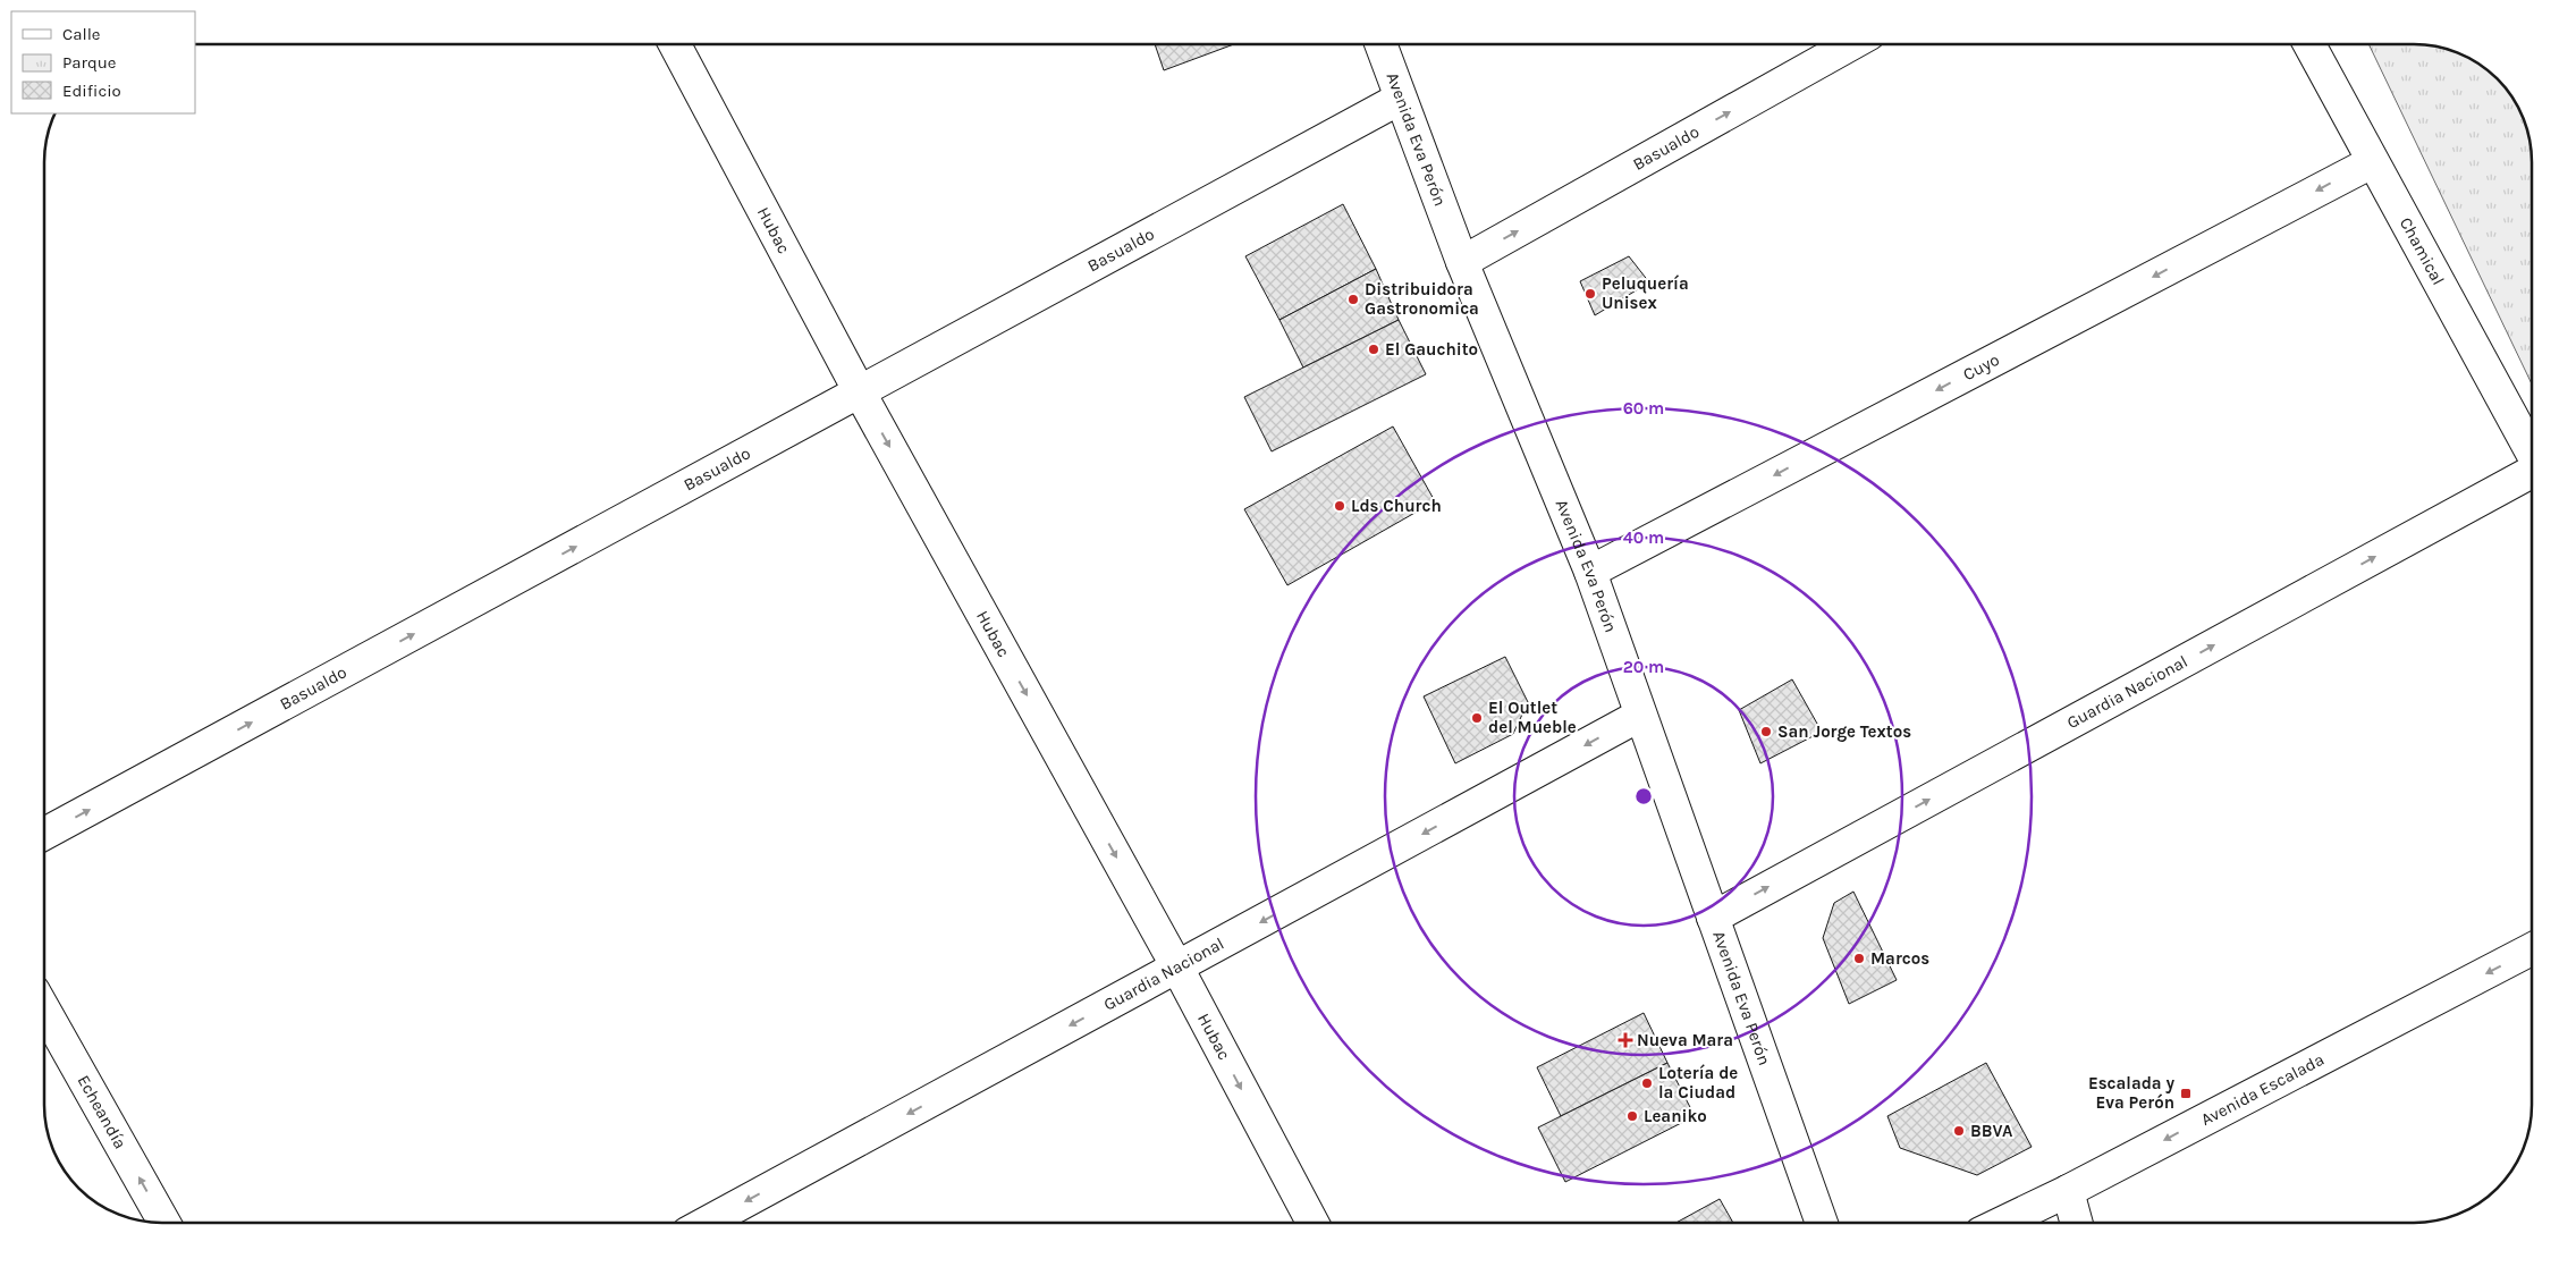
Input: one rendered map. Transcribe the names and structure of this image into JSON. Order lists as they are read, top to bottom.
{
  "streets": {
    "street": [
      "Avenida Eva Perón",
      "Basualdo",
      "Hubac",
      "Chamical",
      "Cuyo",
      "Guardia Nacional",
      "Avenida Escalada",
      "Echeandía"
    ]
  },
  "crossings": [
    ["Avenida Eva Perón", "Basualdo"],
    ["Avenida Eva Perón", "Cuyo"],
    ["Avenida Eva Perón", "Guardia Nacional"],
    ["Basualdo", "Hubac"],
    ["Hubac", "Guardia Nacional"],
    ["Chamical", "Cuyo"]
  ],
  "one_way": [
    "Basualdo",
    "Hubac",
    "Cuyo",
    "Avenida Escalada",
    "Echeandía"
  ],
  "places": {
    "other": [
      "Peluquería Unisex",
      "Distribuidora Gastronomica",
      "El Gauchito",
      "Lds Church",
      "El Outlet del Mueble",
      "San Jorge Textos",
      "Marcos",
      "Lotería de la Ciudad",
      "Leaniko",
      "BBVA"
    ],
    "health": ["Nueva Mara"],
    "transit": ["Escalada y Eva Perón"]
  },
  "legend": ["Calle", "Parque", "Edificio"],
  "rings": ["60 m", "40 m", "20 m"]
}
